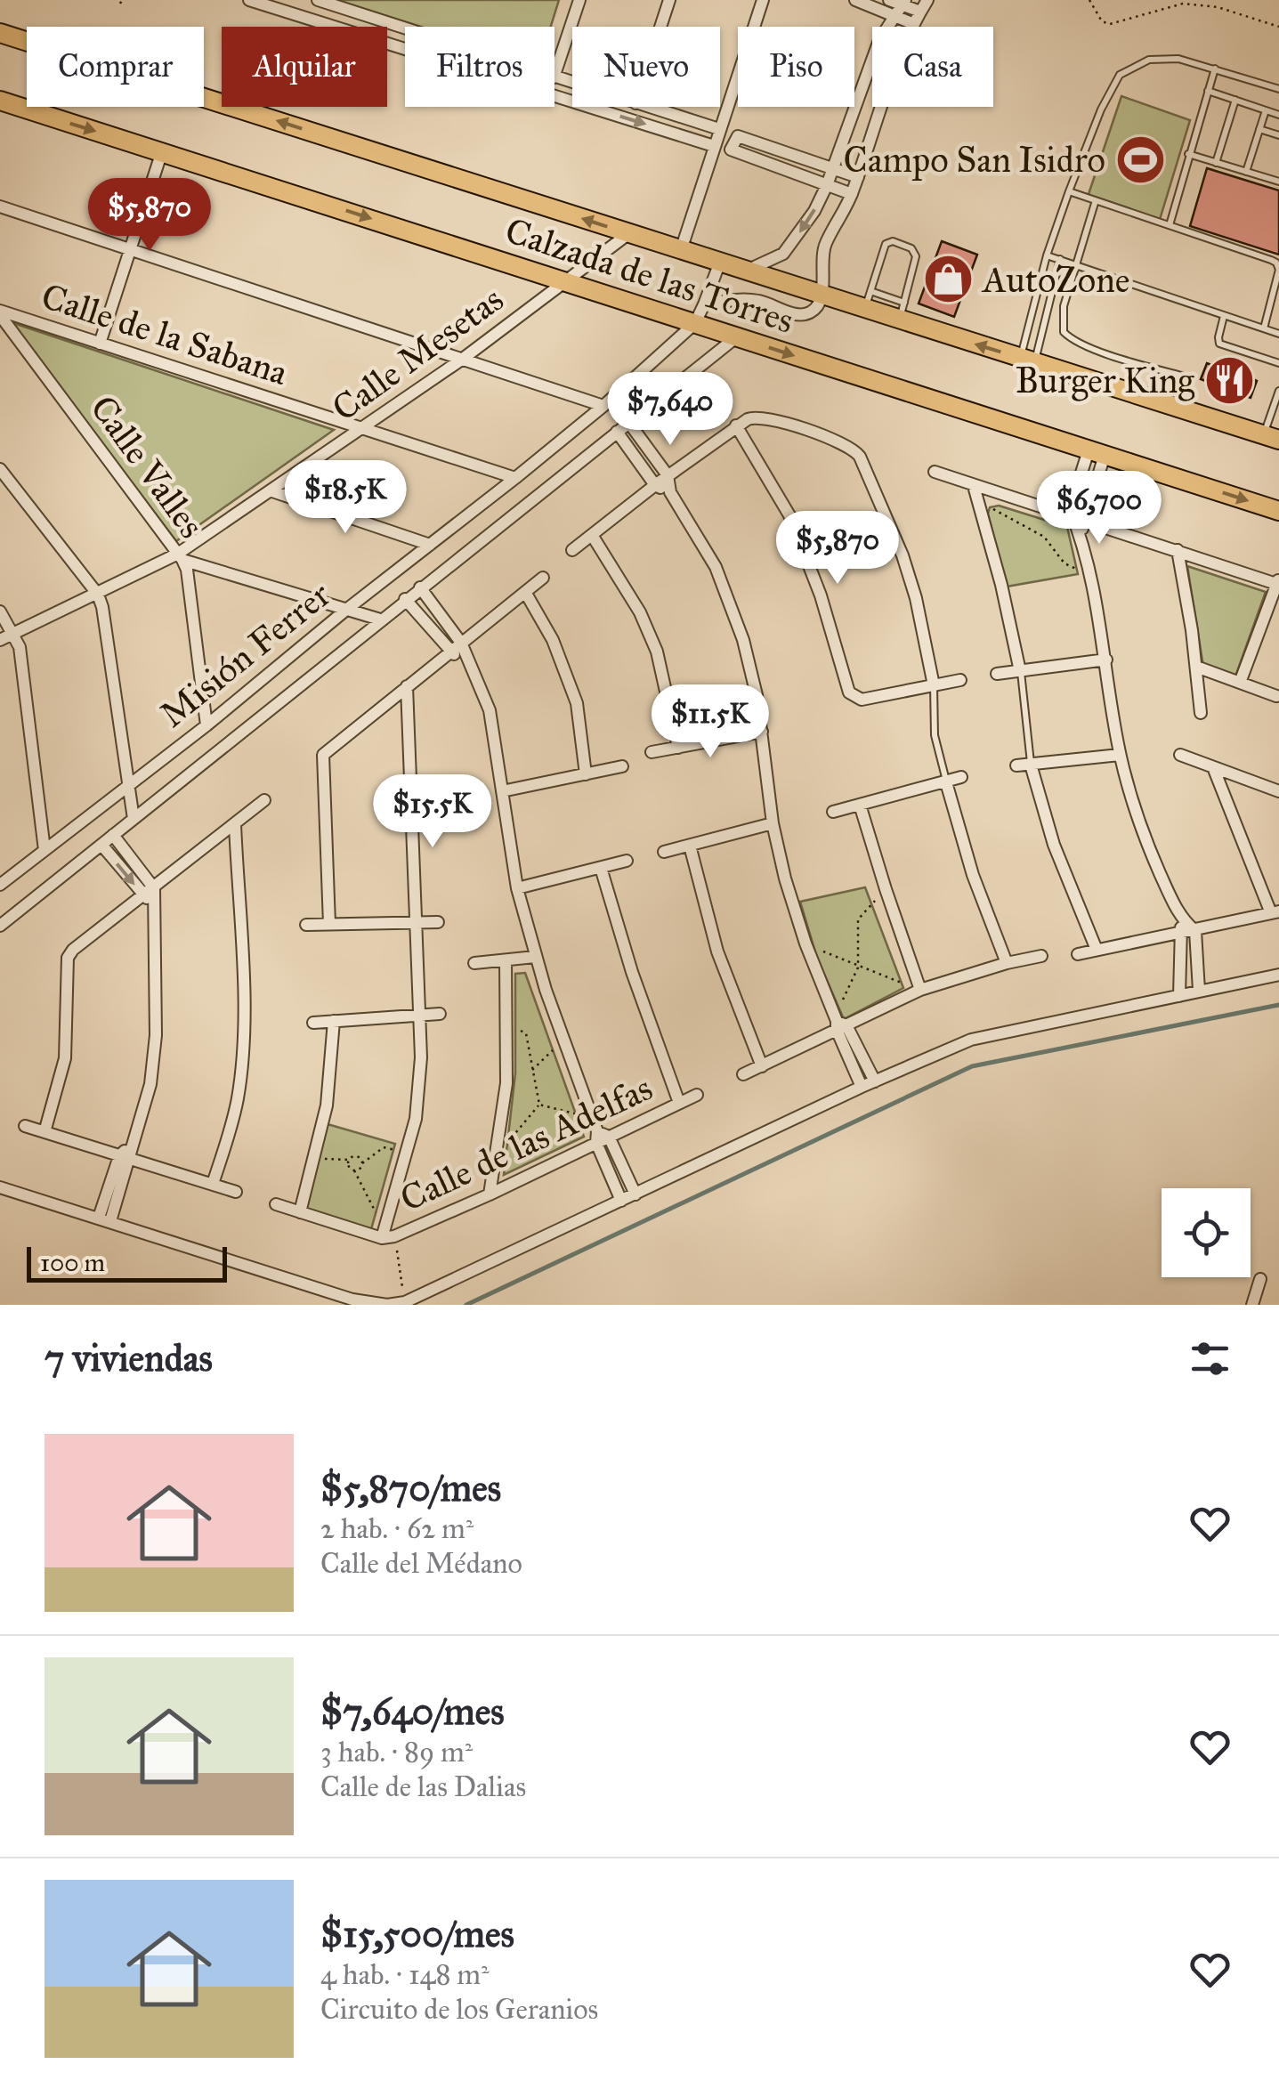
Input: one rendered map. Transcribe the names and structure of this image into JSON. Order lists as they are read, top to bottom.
{
  "streets": {
    "main road": ["Calzada de las Torres"],
    "street": [
      "Calle de la Sabana",
      "Calle Mesetas",
      "Calle Valles",
      "Misión Ferrer",
      "Calle de las Adelfas"
    ]
  },
  "crossings": [
    ["Calzada de las Torres", "Calle Mesetas"],
    ["Calzada de las Torres", "Misión Ferrer"],
    ["Calle de la Sabana", "Calle Mesetas"],
    ["Calle de la Sabana", "Calle Valles"],
    ["Calle de la Sabana", "Misión Ferrer"],
    ["Calle Mesetas", "Calle Valles"],
    ["Calle Valles", "Misión Ferrer"]
  ],
  "places": {
    "sports": ["Campo San Isidro"],
    "shop": ["AutoZone"],
    "restaurant": ["Burger King"]
  },
  "scale_bar": "100 m",
  "page": {
    "chip": [
      "Comprar",
      "Alquilar",
      "Filtros",
      "Nuevo",
      "Piso",
      "Casa"
    ],
    "price": [
      "$5,870",
      "$7,640",
      "$18.5K",
      "$6,700",
      "$5,870",
      "$11.5K",
      "$15.5K"
    ],
    "scale": "100 m",
    "heading": "7 viviendas",
    "list": [
      {
        "name": "$5,870/mes",
        "note": "2 hab. · 62 m² · Calle del Médano"
      },
      {
        "name": "$7,640/mes",
        "note": "3 hab. · 89 m² · Calle de las Dalias"
      },
      {
        "name": "$15,500/mes",
        "note": "4 hab. · 148 m² · Circuito de los Geranios"
      }
    ]
  }
}
